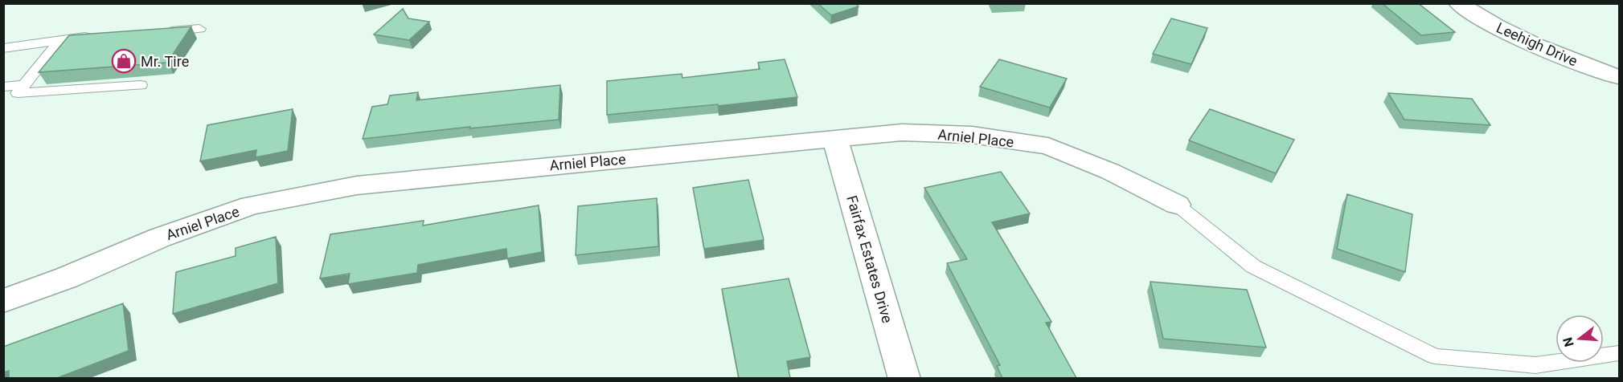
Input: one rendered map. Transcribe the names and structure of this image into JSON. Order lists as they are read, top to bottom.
{
  "streets": {
    "street": ["Leehigh Drive", "Arniel Place", "Fairfax Estates Drive"]
  },
  "crossings": [
    ["Arniel Place", "Fairfax Estates Drive"]
  ],
  "places": {
    "shop": ["Mr. Tire"]
  },
  "north": "left"
}
